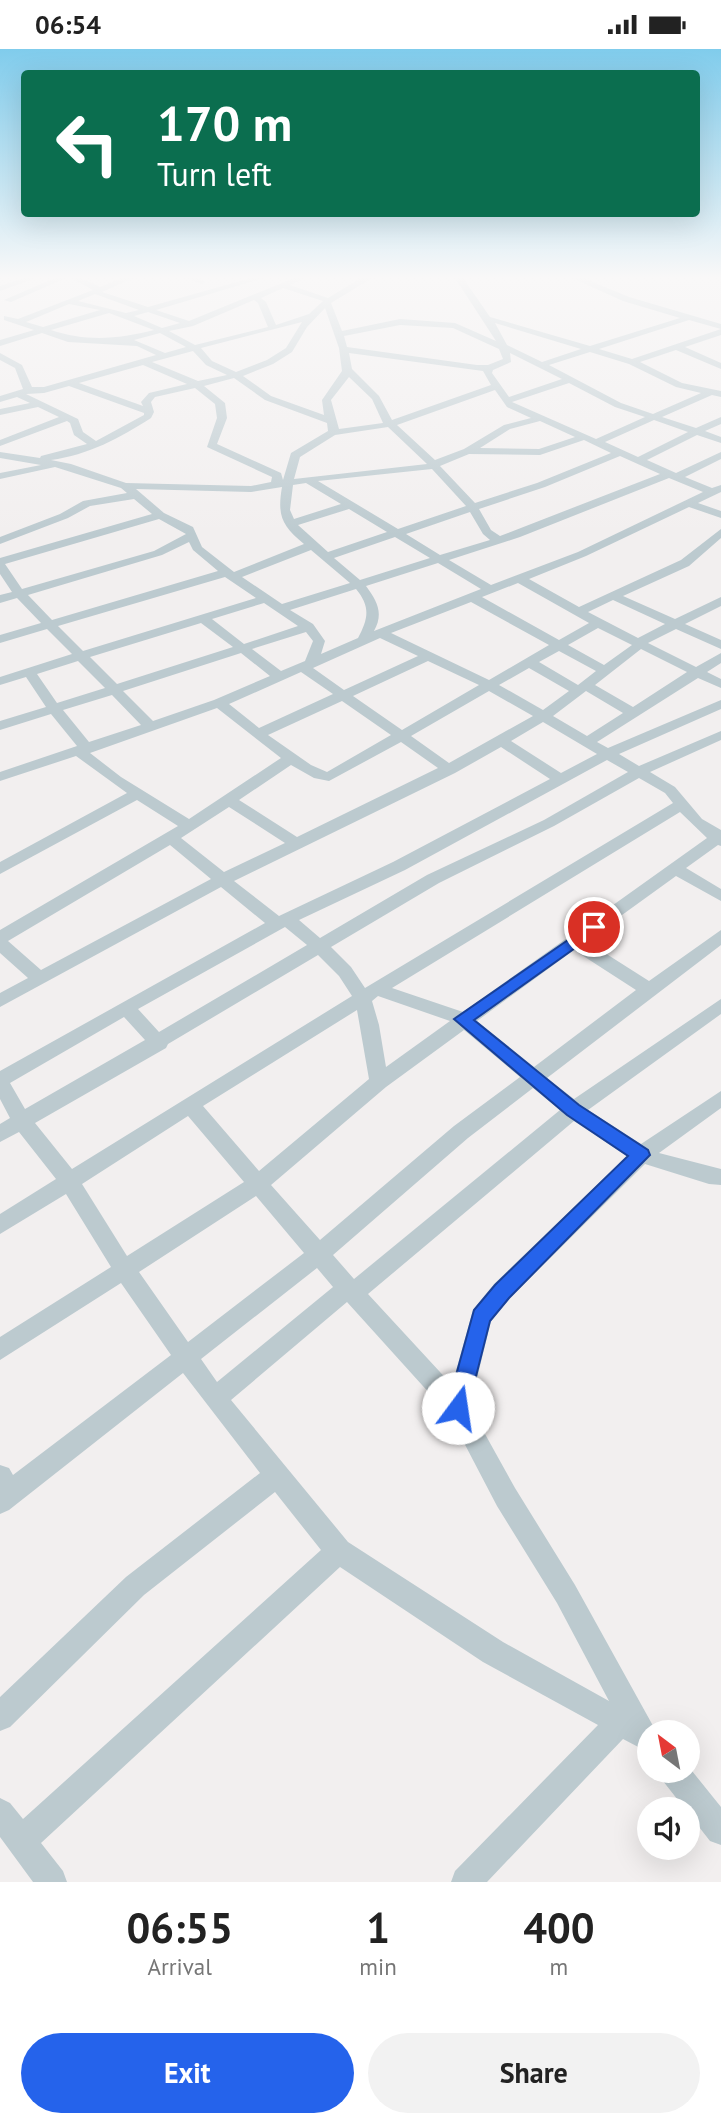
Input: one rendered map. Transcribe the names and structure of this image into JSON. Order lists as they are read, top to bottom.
{
  "north": "top left",
  "page": {
    "status": "06:54",
    "turn": ["170 m", "Turn left"],
    "eta": [
      "06:55",
      "Arrival",
      "1",
      "min",
      "400",
      "m"
    ],
    "buttons": ["Exit", "Share"]
  }
}
